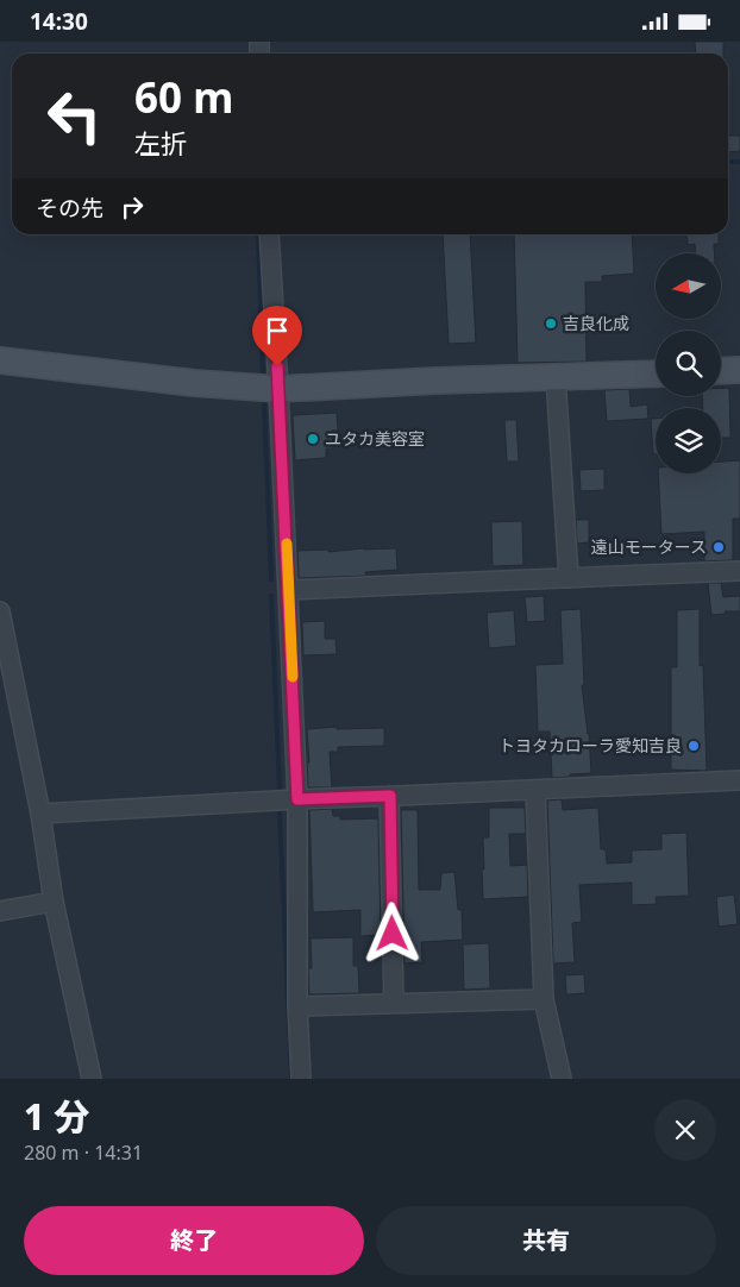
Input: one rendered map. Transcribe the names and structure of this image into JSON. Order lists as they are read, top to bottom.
{
  "places": [
    "吉良化成",
    "ユタカ美容室",
    "遠山モータース",
    "トヨタカローラ愛知吉良"
  ],
  "north": "left",
  "page": {
    "status": "14:30",
    "turn": ["60 m", "左折"],
    "then": "その先",
    "heading": ["1 分", "280 m · 14:31"],
    "buttons": ["終了", "共有"]
  }
}
